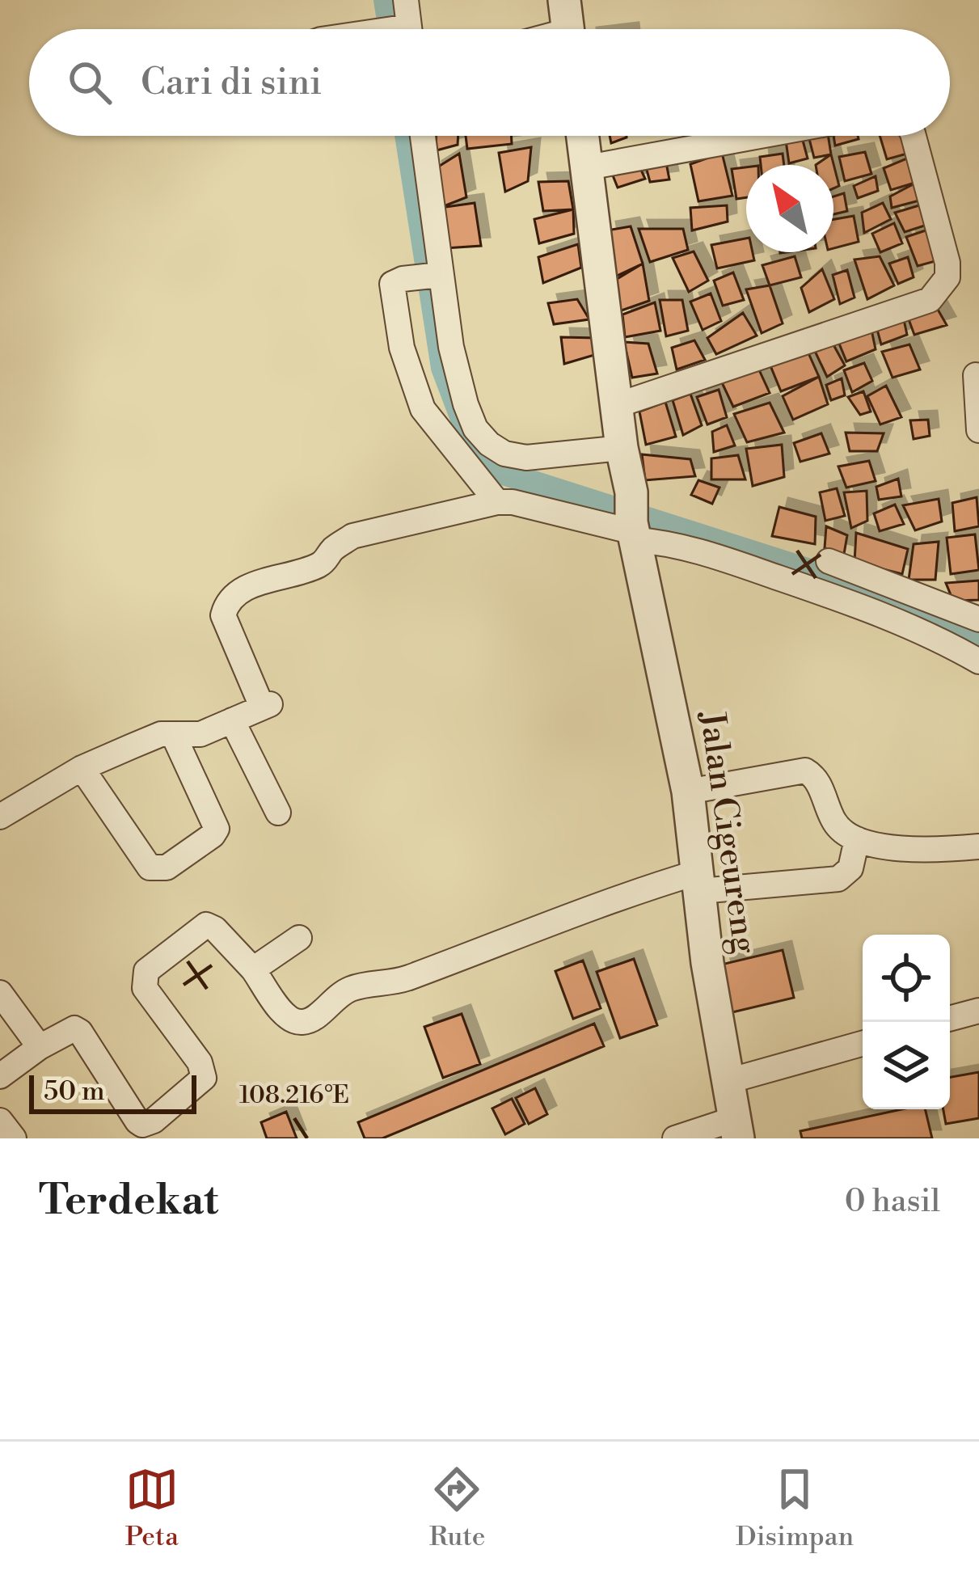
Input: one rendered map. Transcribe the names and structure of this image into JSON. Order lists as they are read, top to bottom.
{
  "streets": {
    "street": ["Jalan Cigeureng"]
  },
  "scale_bar": "50 m",
  "north": "top left",
  "page": {
    "search": "Cari di sini",
    "scale": "50 m",
    "heading": ["Terdekat", "0 hasil"],
    "nav": ["Peta", "Rute", "Disimpan"]
  },
  "coordinates": ["108.216°E"]
}
